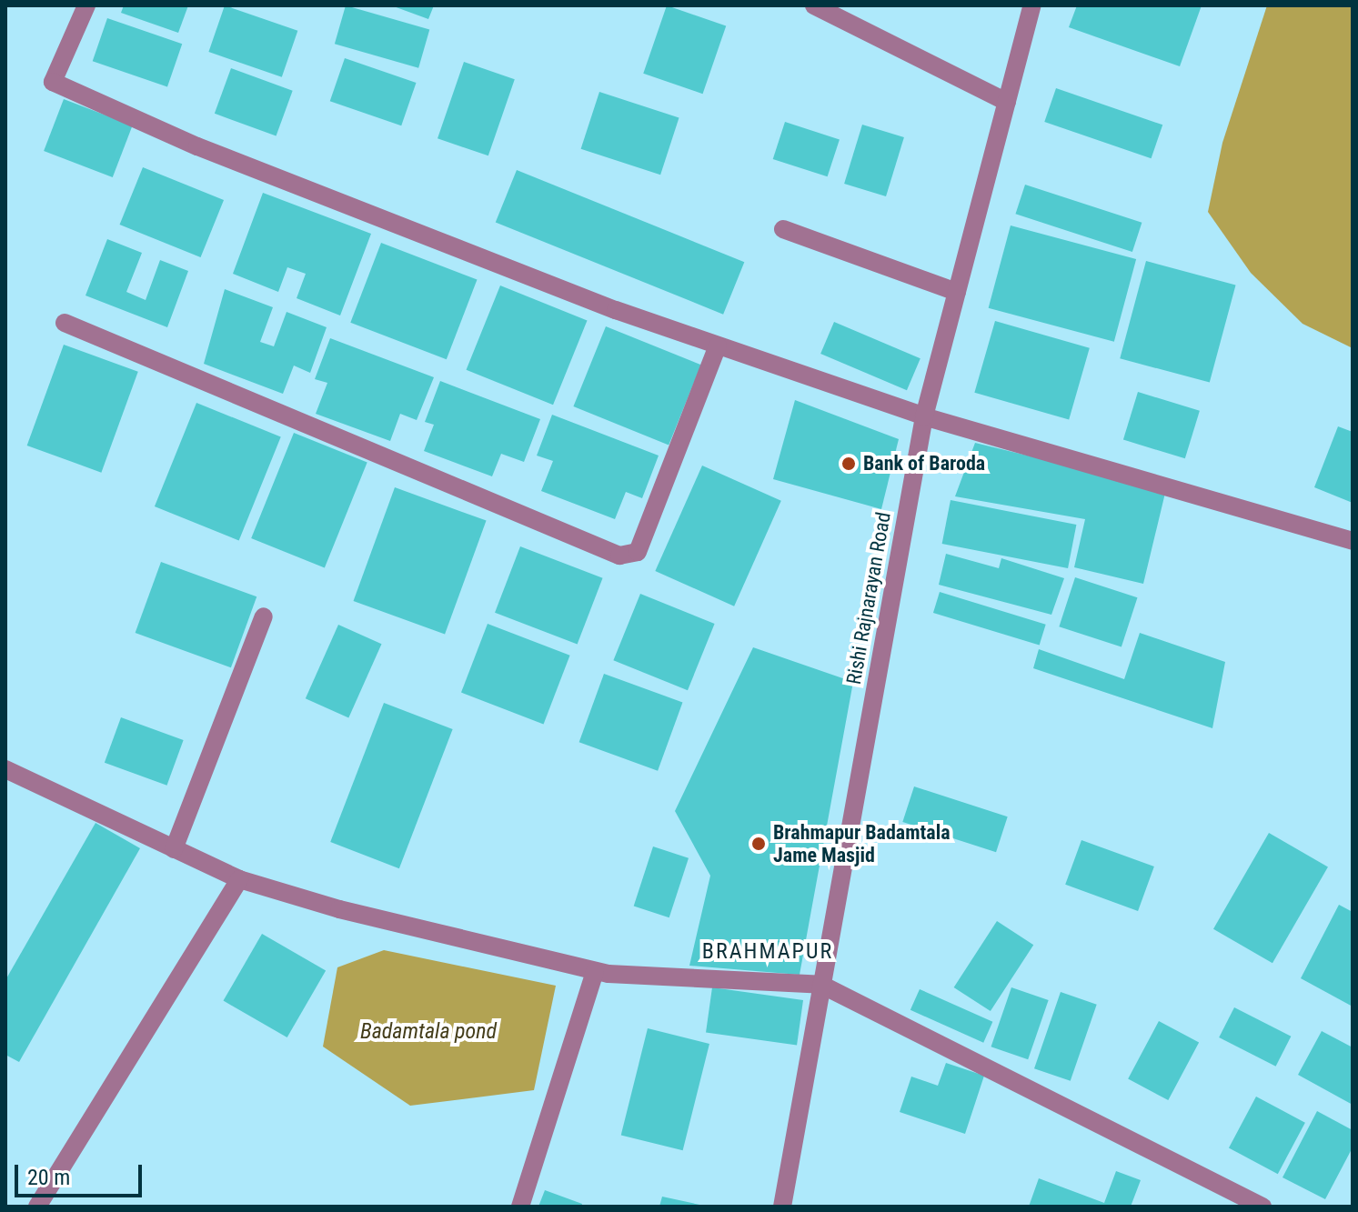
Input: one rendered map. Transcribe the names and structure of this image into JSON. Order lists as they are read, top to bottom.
{
  "streets": {
    "street": ["Rishi Rajnarayan Road"]
  },
  "districts": ["BRAHMAPUR"],
  "water": ["Badamtala pond"],
  "places": ["Bank of Baroda", "Brahmapur Badamtala Jame Masjid"],
  "scale_bar": "20 m"
}
